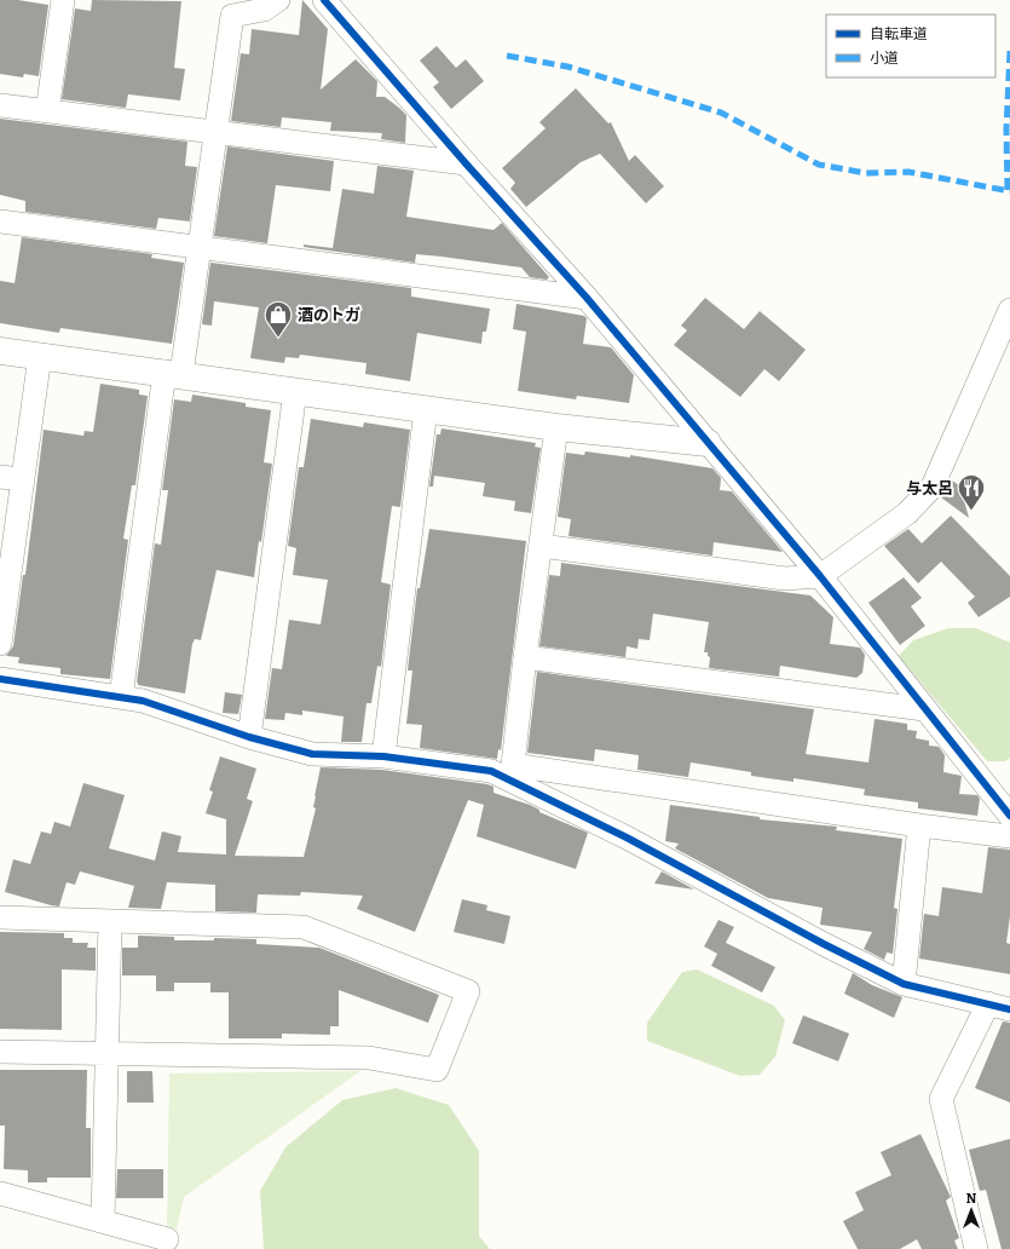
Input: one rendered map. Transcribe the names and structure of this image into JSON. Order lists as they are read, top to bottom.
{
  "places": {
    "shop": ["酒のトガ"],
    "restaurant": ["与太呂"]
  },
  "legend": ["自転車道", "小道"],
  "north": "top"
}
